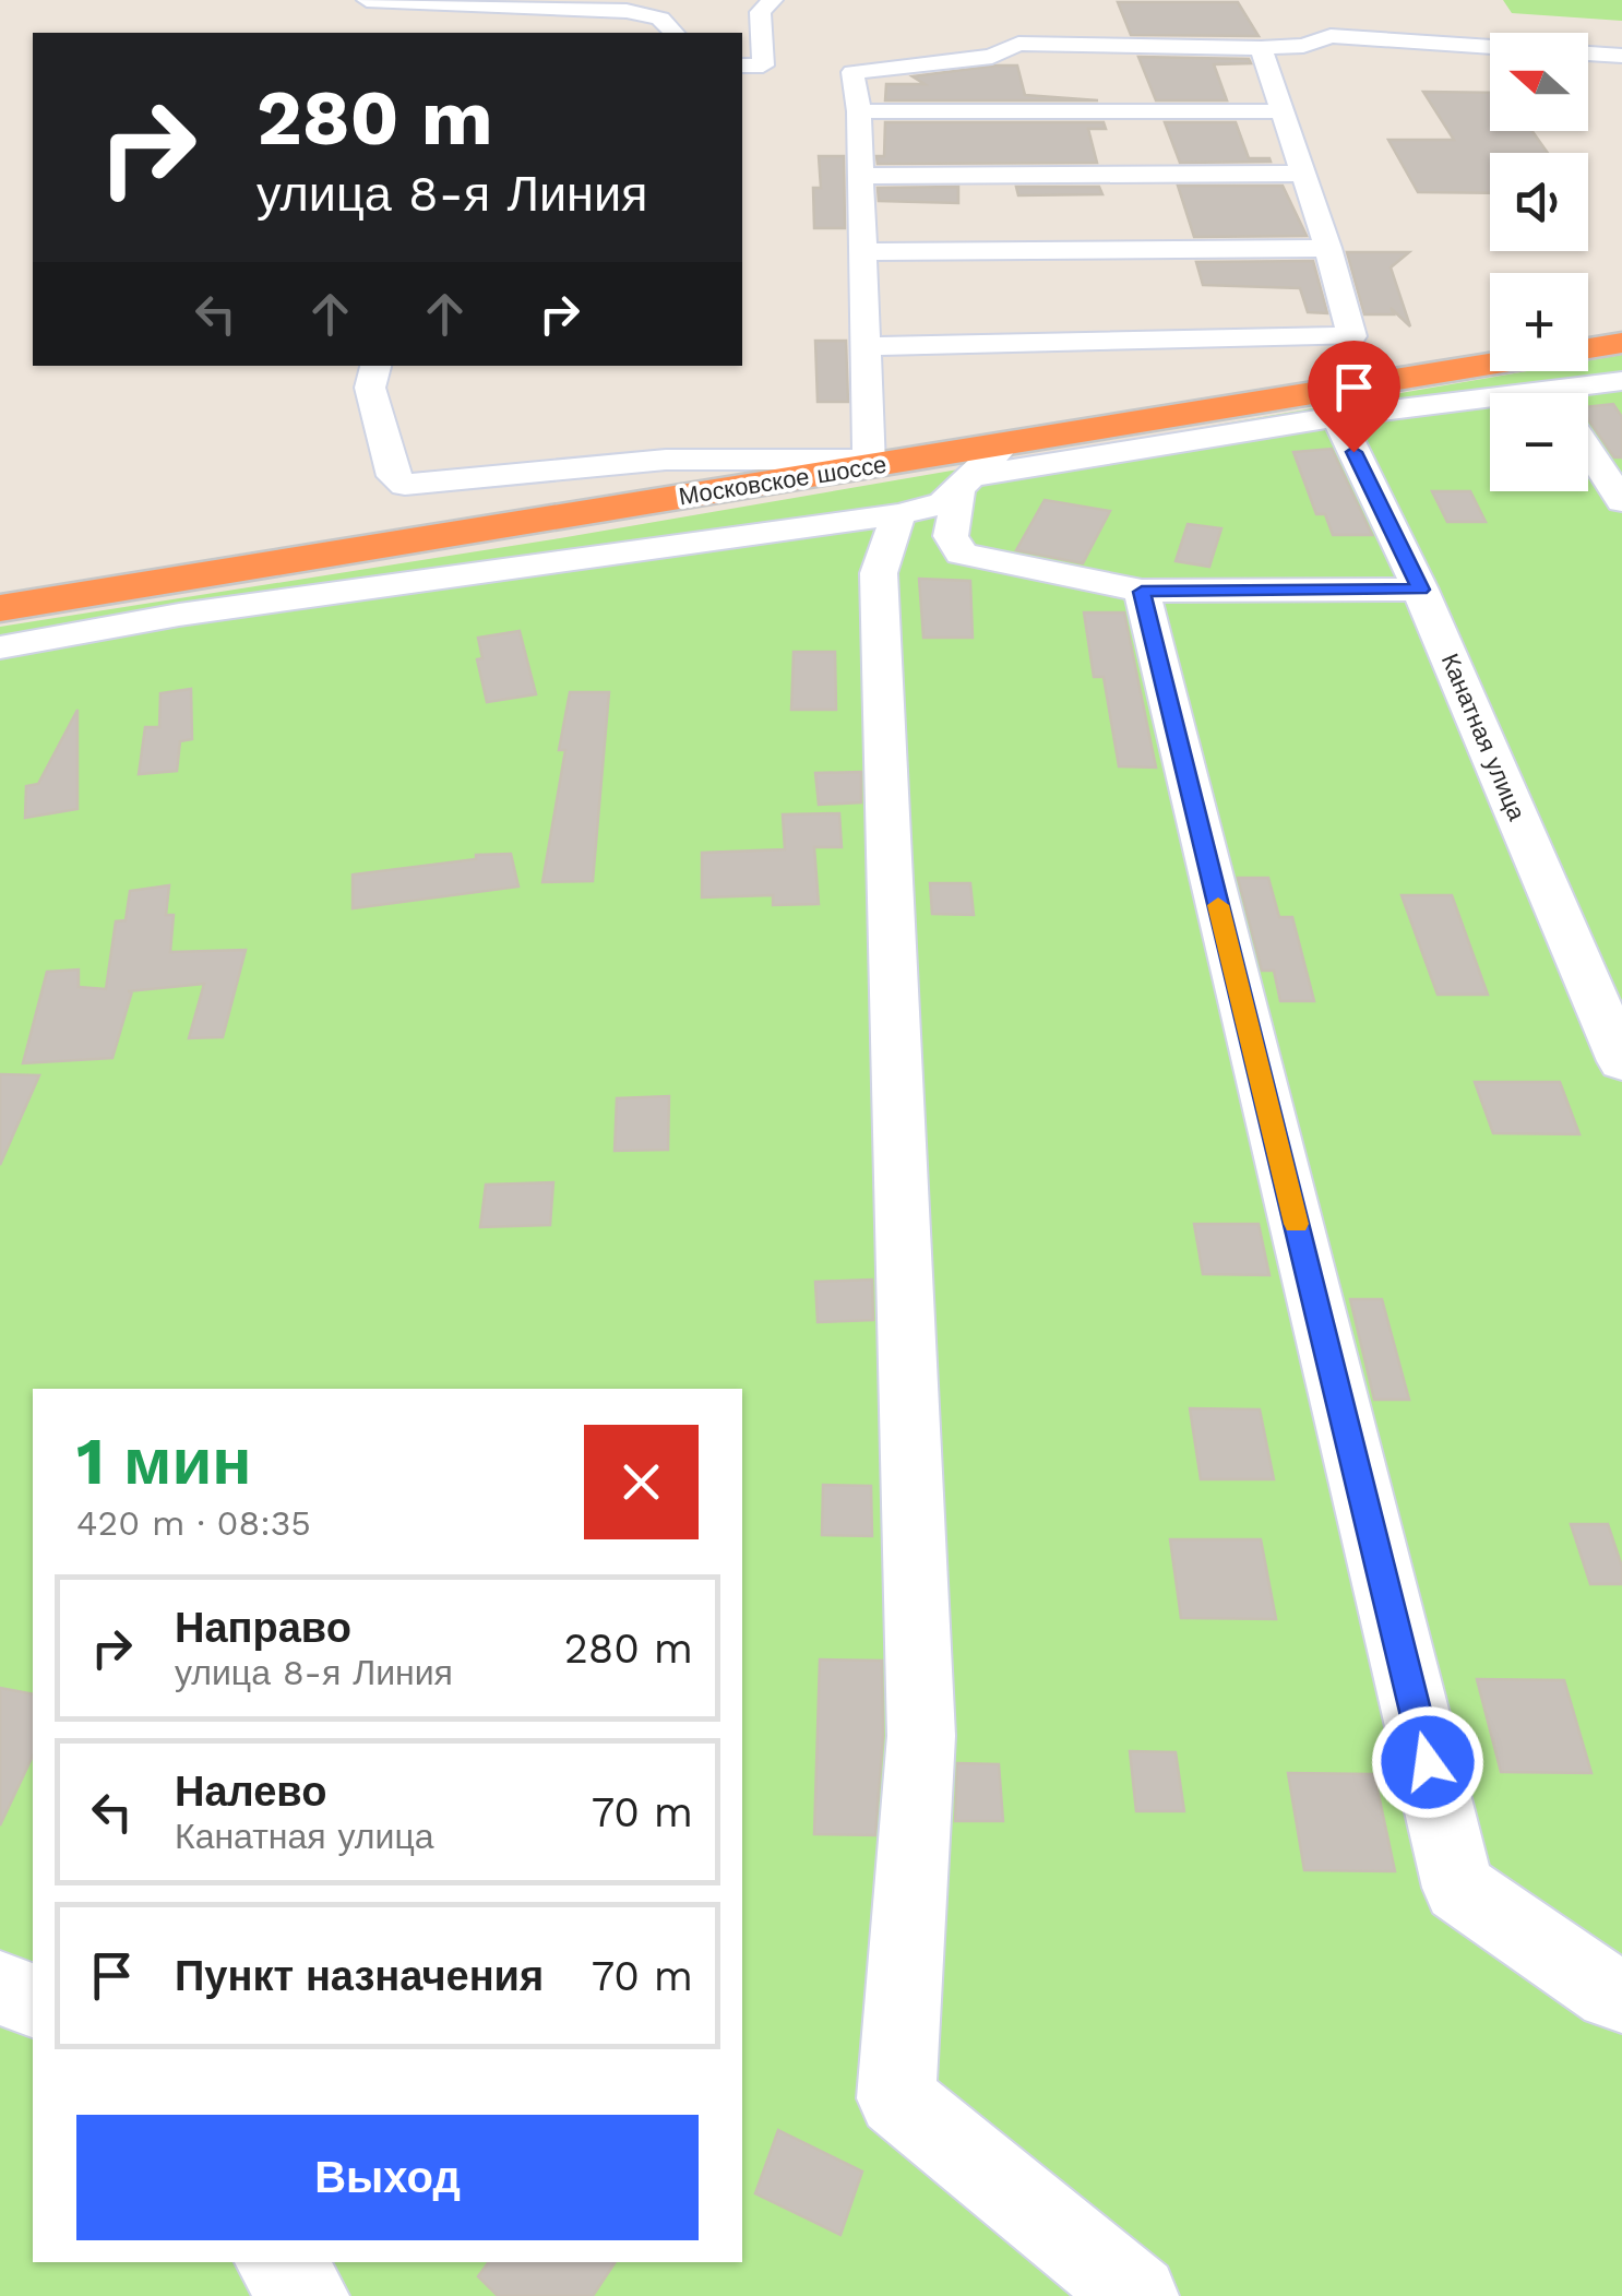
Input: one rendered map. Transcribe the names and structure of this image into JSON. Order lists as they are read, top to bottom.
{
  "streets": {
    "highway": ["Московское шоссе"],
    "street": ["Канатная улица"]
  },
  "north": "left",
  "page": {
    "map_buttons": ["+", "−"],
    "turn": ["280 m", "улица 8-я Линия"],
    "heading": ["1 мин", "420 m · 08:35"],
    "list": [
      {
        "name": "Направо",
        "note": "улица 8-я Линия",
        "value": "280 m"
      },
      {
        "name": "Налево",
        "note": "Канатная улица",
        "value": "70 m"
      },
      {
        "name": "Пункт назначения",
        "value": "70 m"
      }
    ],
    "buttons": "Выход"
  }
}
